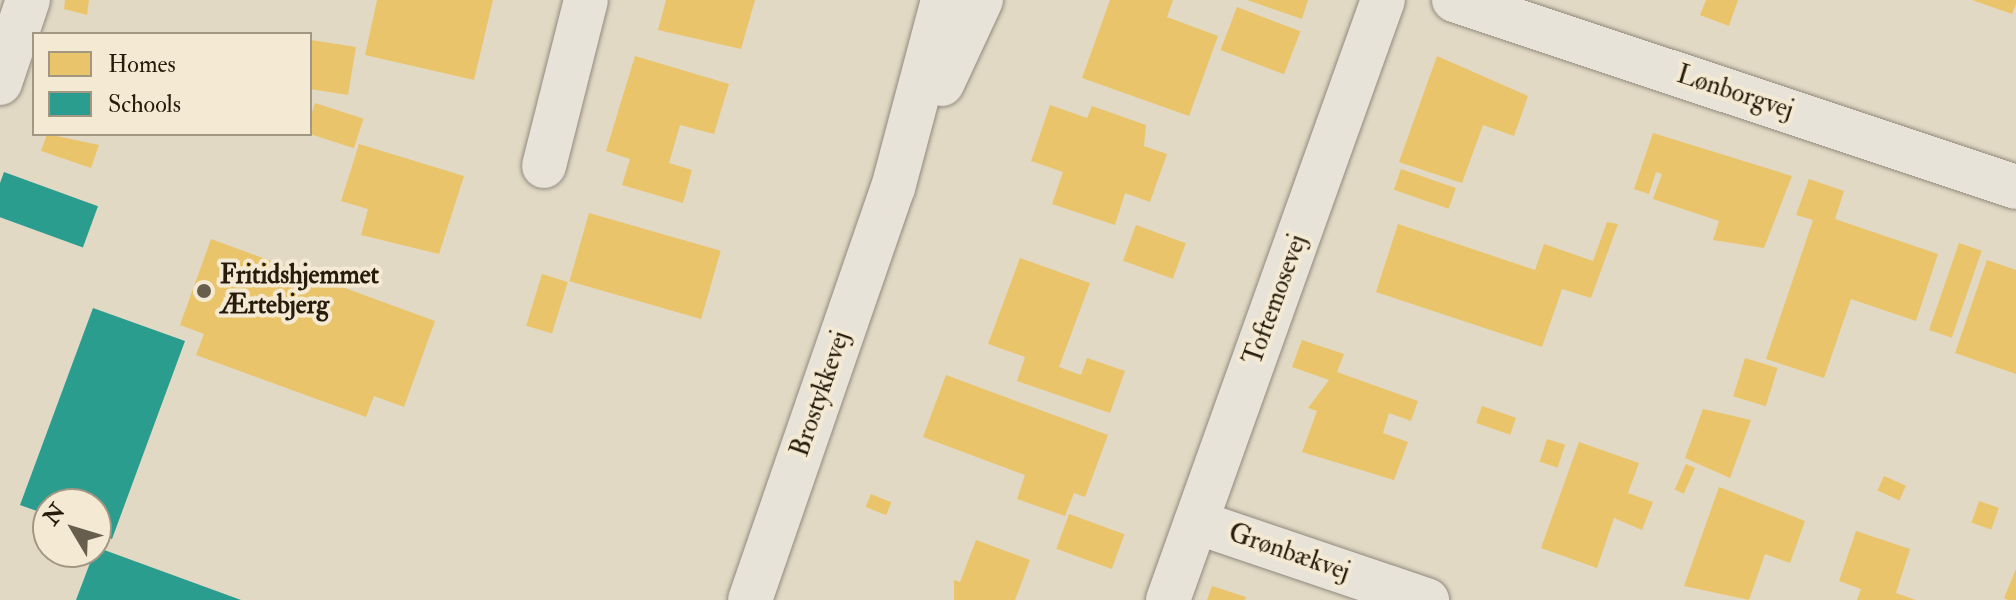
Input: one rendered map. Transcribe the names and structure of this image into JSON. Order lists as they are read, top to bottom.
{
  "streets": {
    "street": [
      "Lønborgvej",
      "Toftemosevej",
      "Brostykkevej",
      "Grønbækvej"
    ]
  },
  "crossings": [
    ["Toftemosevej", "Grønbækvej"]
  ],
  "places": ["Fritidshjemmet Ærtebjerg"],
  "legend": ["Homes", "Schools"],
  "north": "top left"
}
